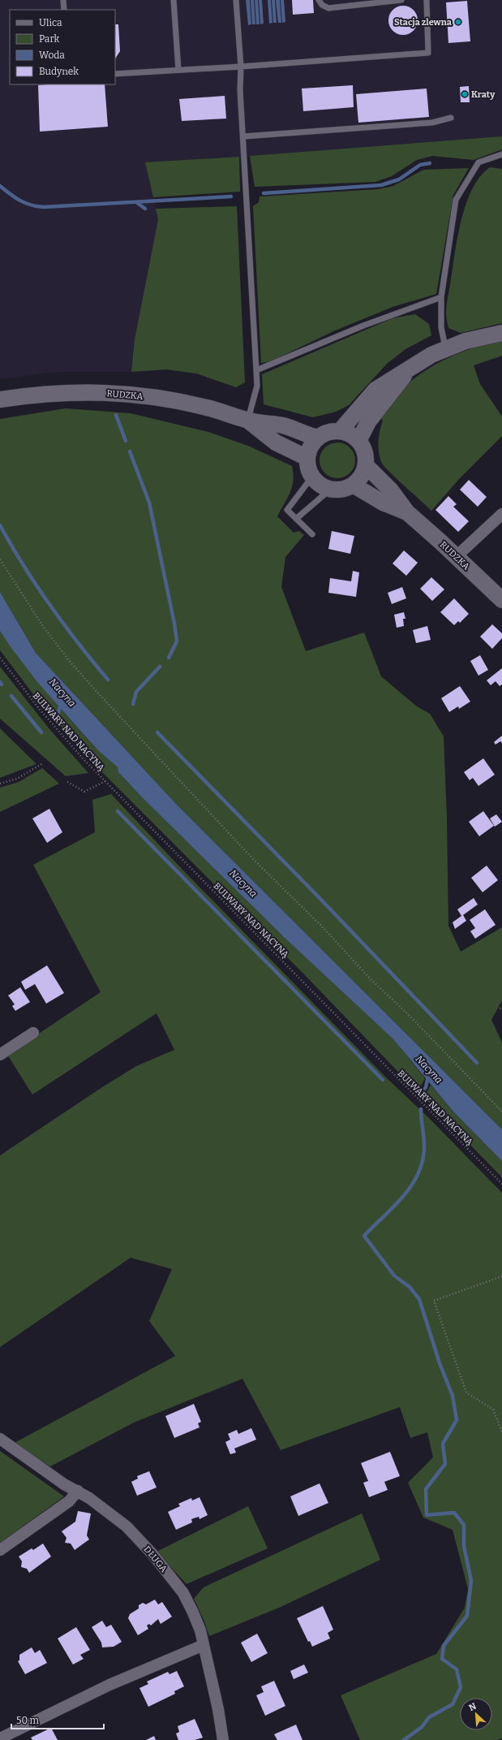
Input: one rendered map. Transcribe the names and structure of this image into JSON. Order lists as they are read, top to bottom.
{
  "streets": {
    "main road": ["RUDZKA"],
    "street": ["DŁUGA"],
    "path": ["BULWARY NAD NACYNĄ"]
  },
  "water": ["Nacyna"],
  "places": ["Stacja zlewna", "Kraty"],
  "legend": [
    "Ulica",
    "Park",
    "Woda",
    "Budynek"
  ],
  "scale_bar": "50 m",
  "north": "top left"
}
